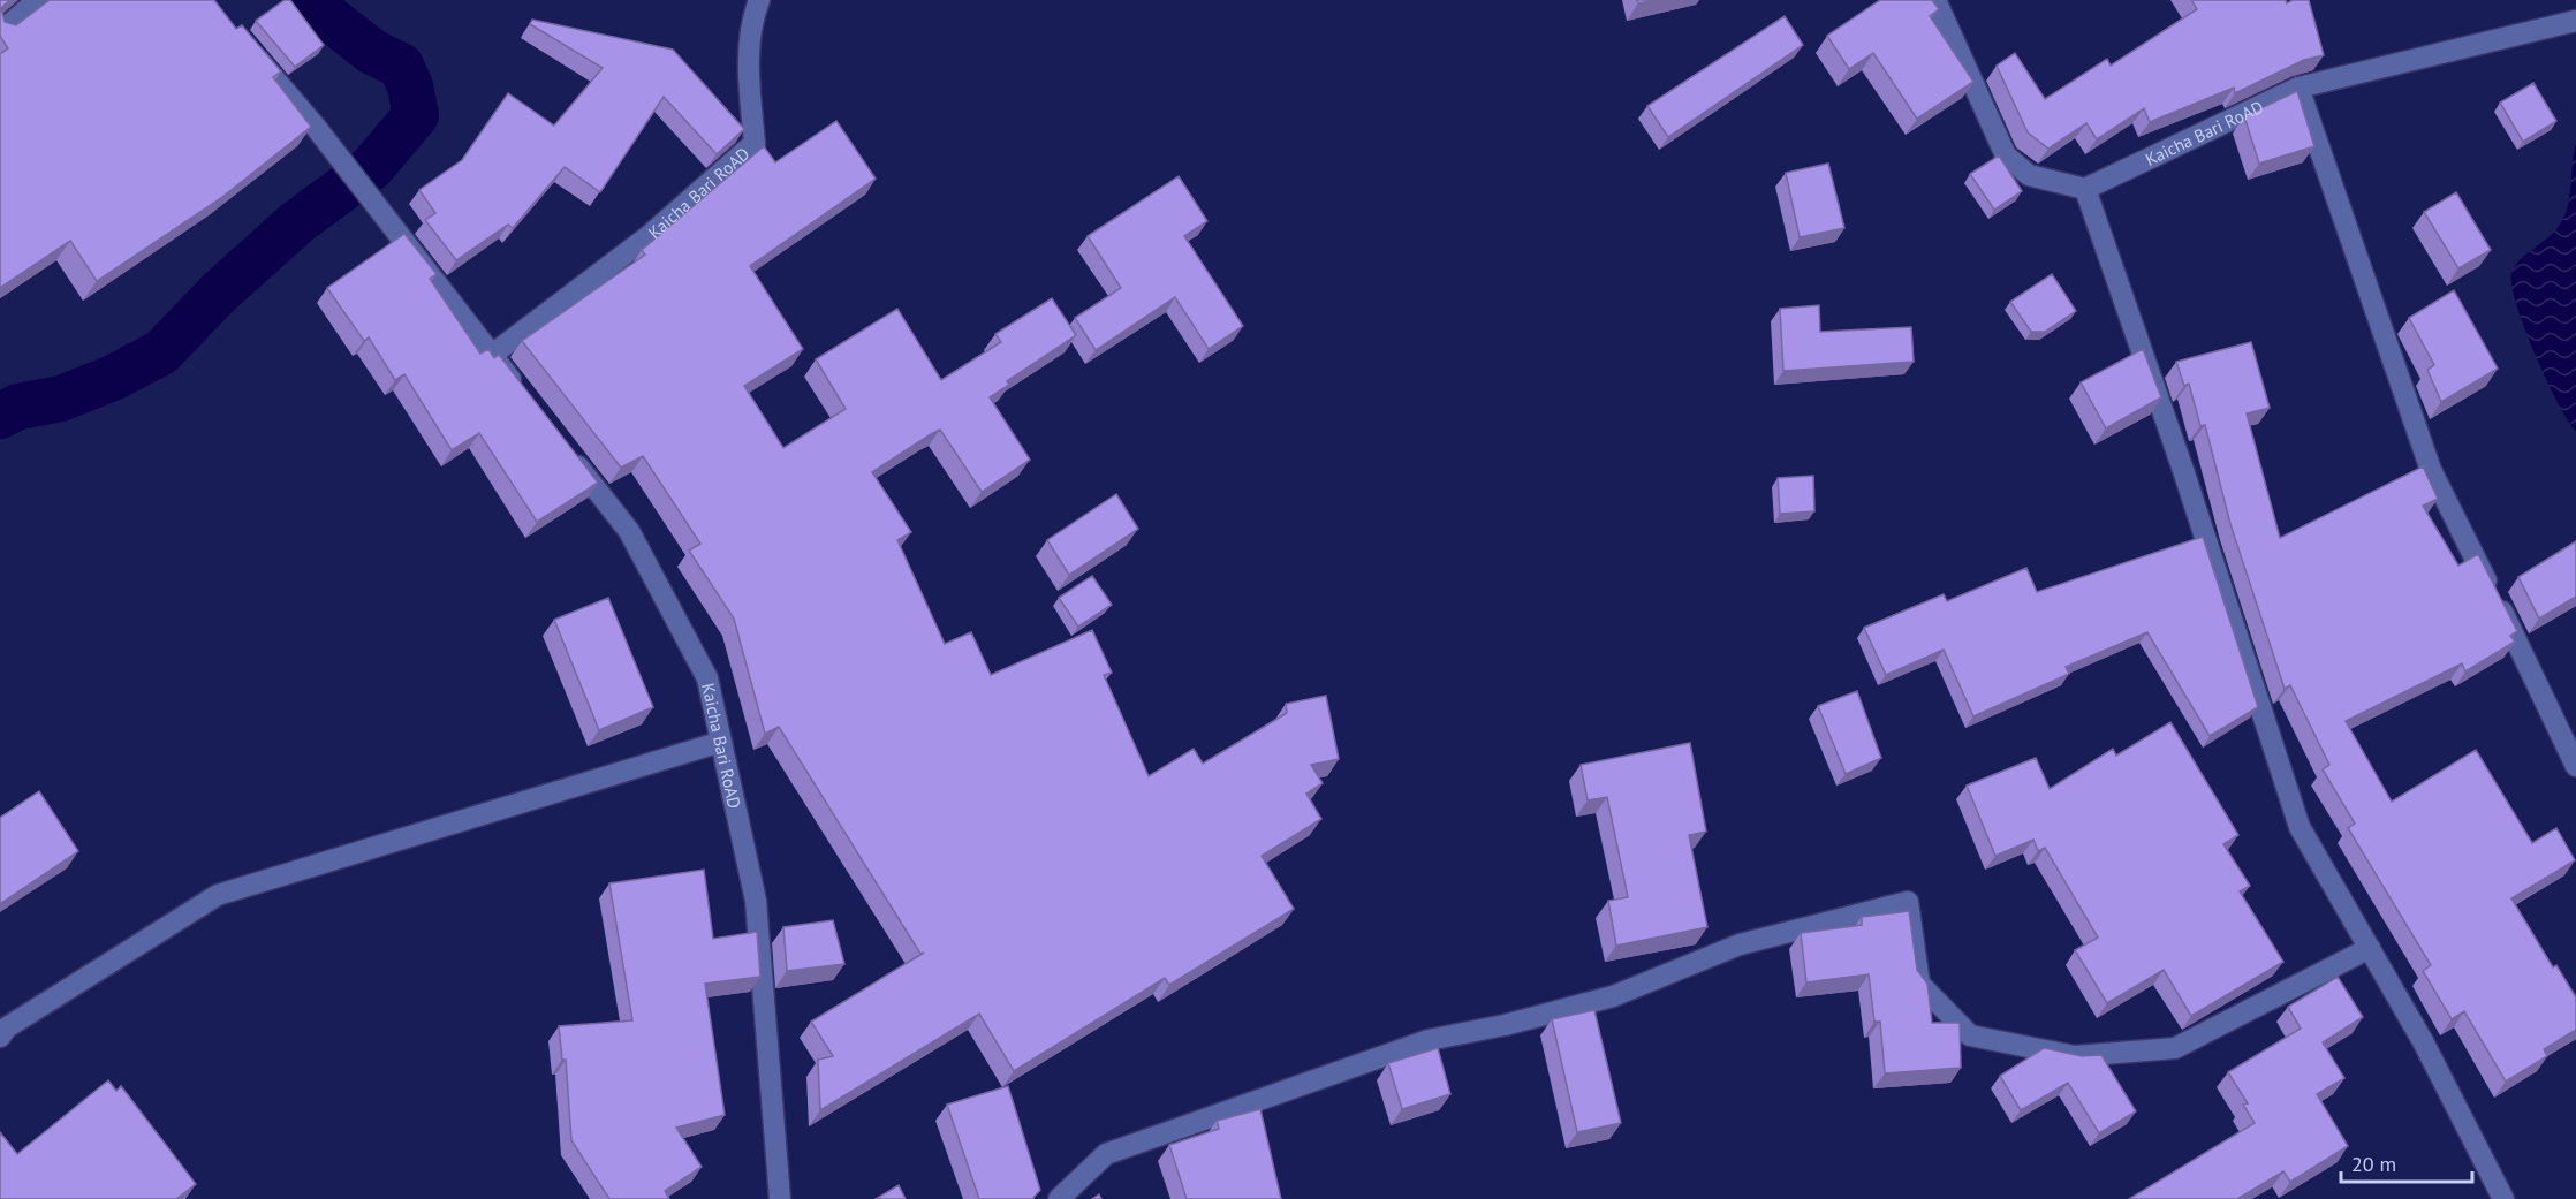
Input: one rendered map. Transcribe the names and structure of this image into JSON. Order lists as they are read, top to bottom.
{
  "streets": {
    "street": ["Kaicha Bari RoAD"]
  },
  "scale_bar": "20 m"
}
